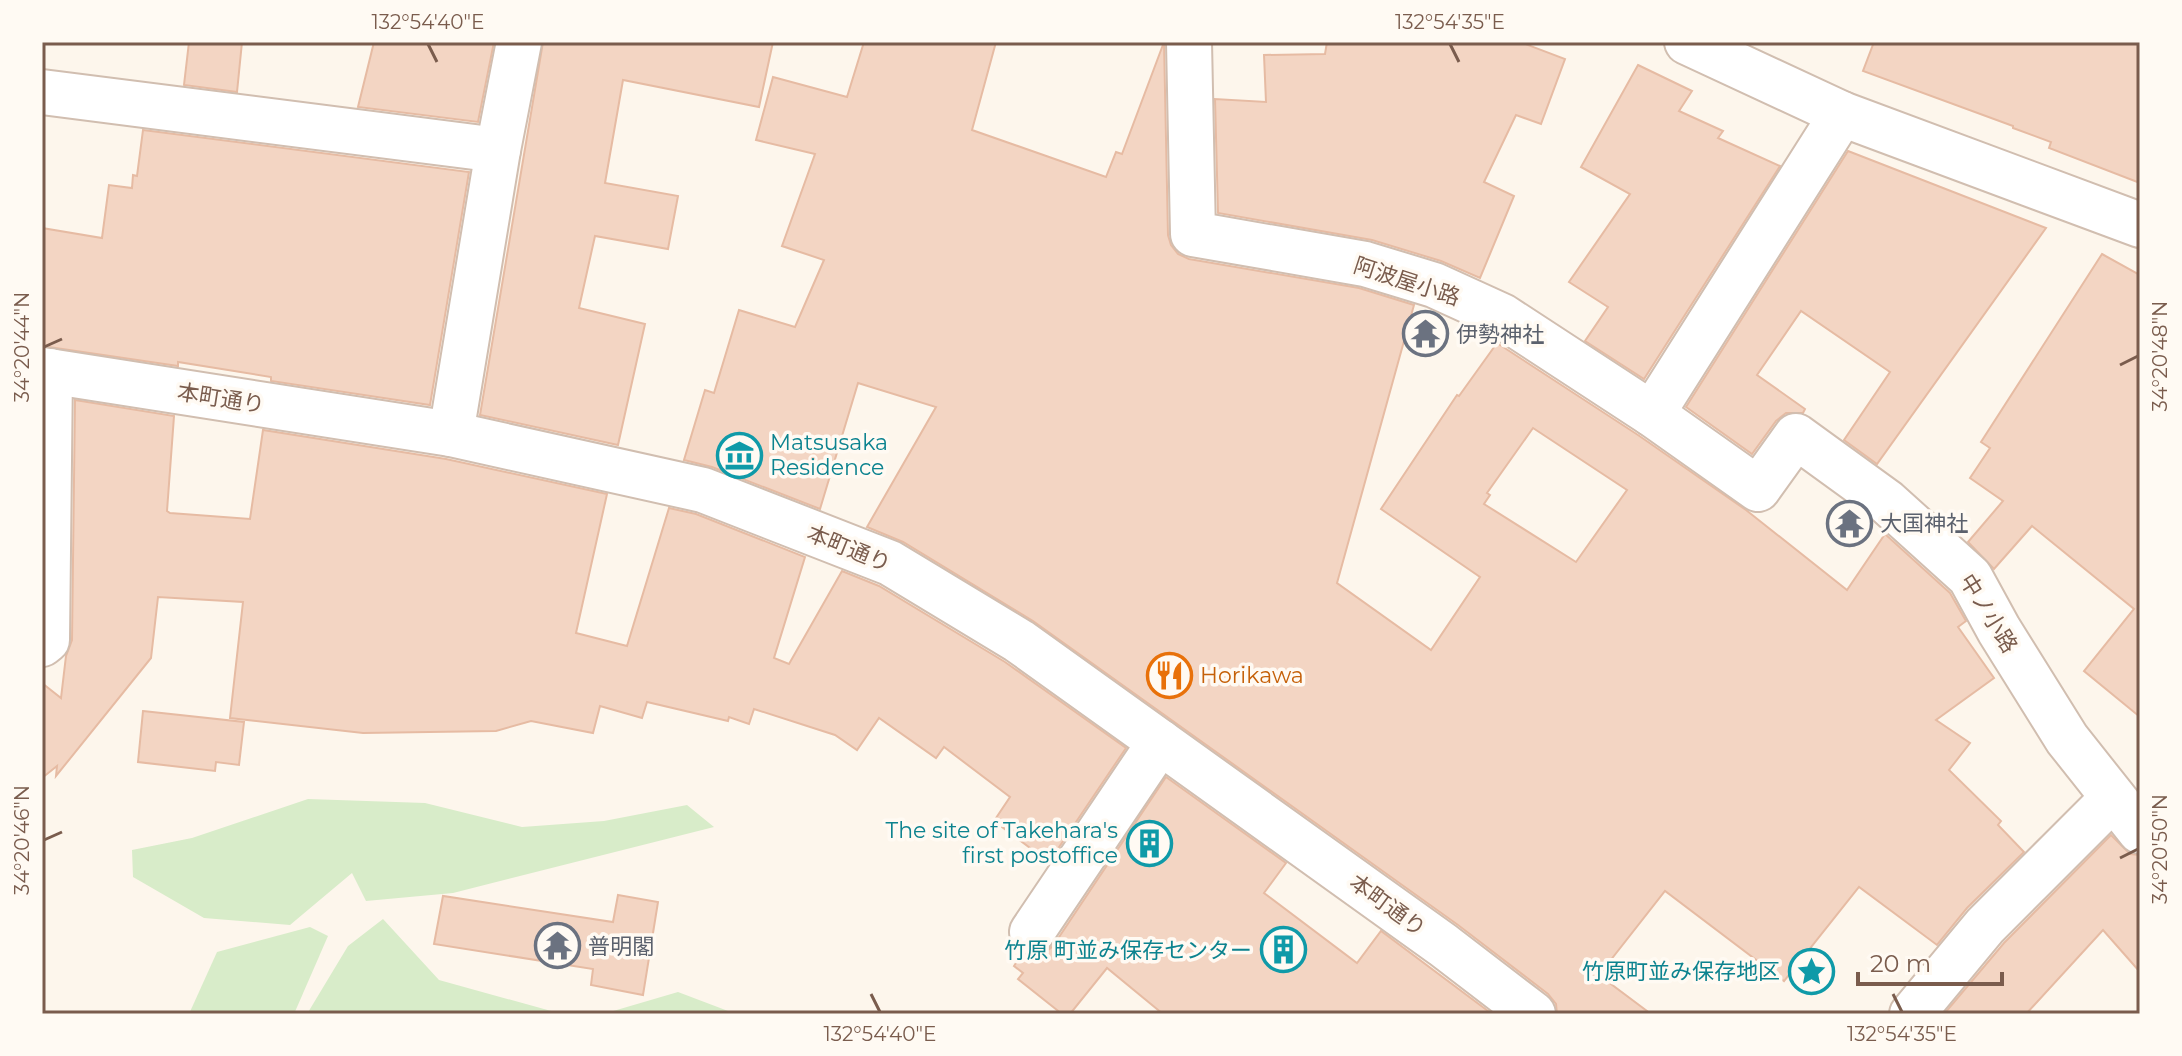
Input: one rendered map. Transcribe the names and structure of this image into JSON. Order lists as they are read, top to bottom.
{
  "streets": {
    "street": ["阿波屋小路", "本町通り", "中ノ小路"]
  },
  "crossings": [
    ["阿波屋小路", "中ノ小路"]
  ],
  "places": {
    "temple": ["伊勢神社", "大国神社", "普明閣"],
    "museum": ["Matsusaka Residence"],
    "restaurant": ["Horikawa"],
    "building": ["The site of Takehara's first postoffice", "竹原 町並み保存センター"],
    "place": ["竹原町並み保存地区"]
  },
  "scale_bar": "20 m",
  "coordinates": [
    "132°54'40\"E",
    "132°54'35\"E",
    "34°20'44\"N",
    "34°20'48\"N",
    "34°20'46\"N",
    "34°20'50\"N"
  ]
}
